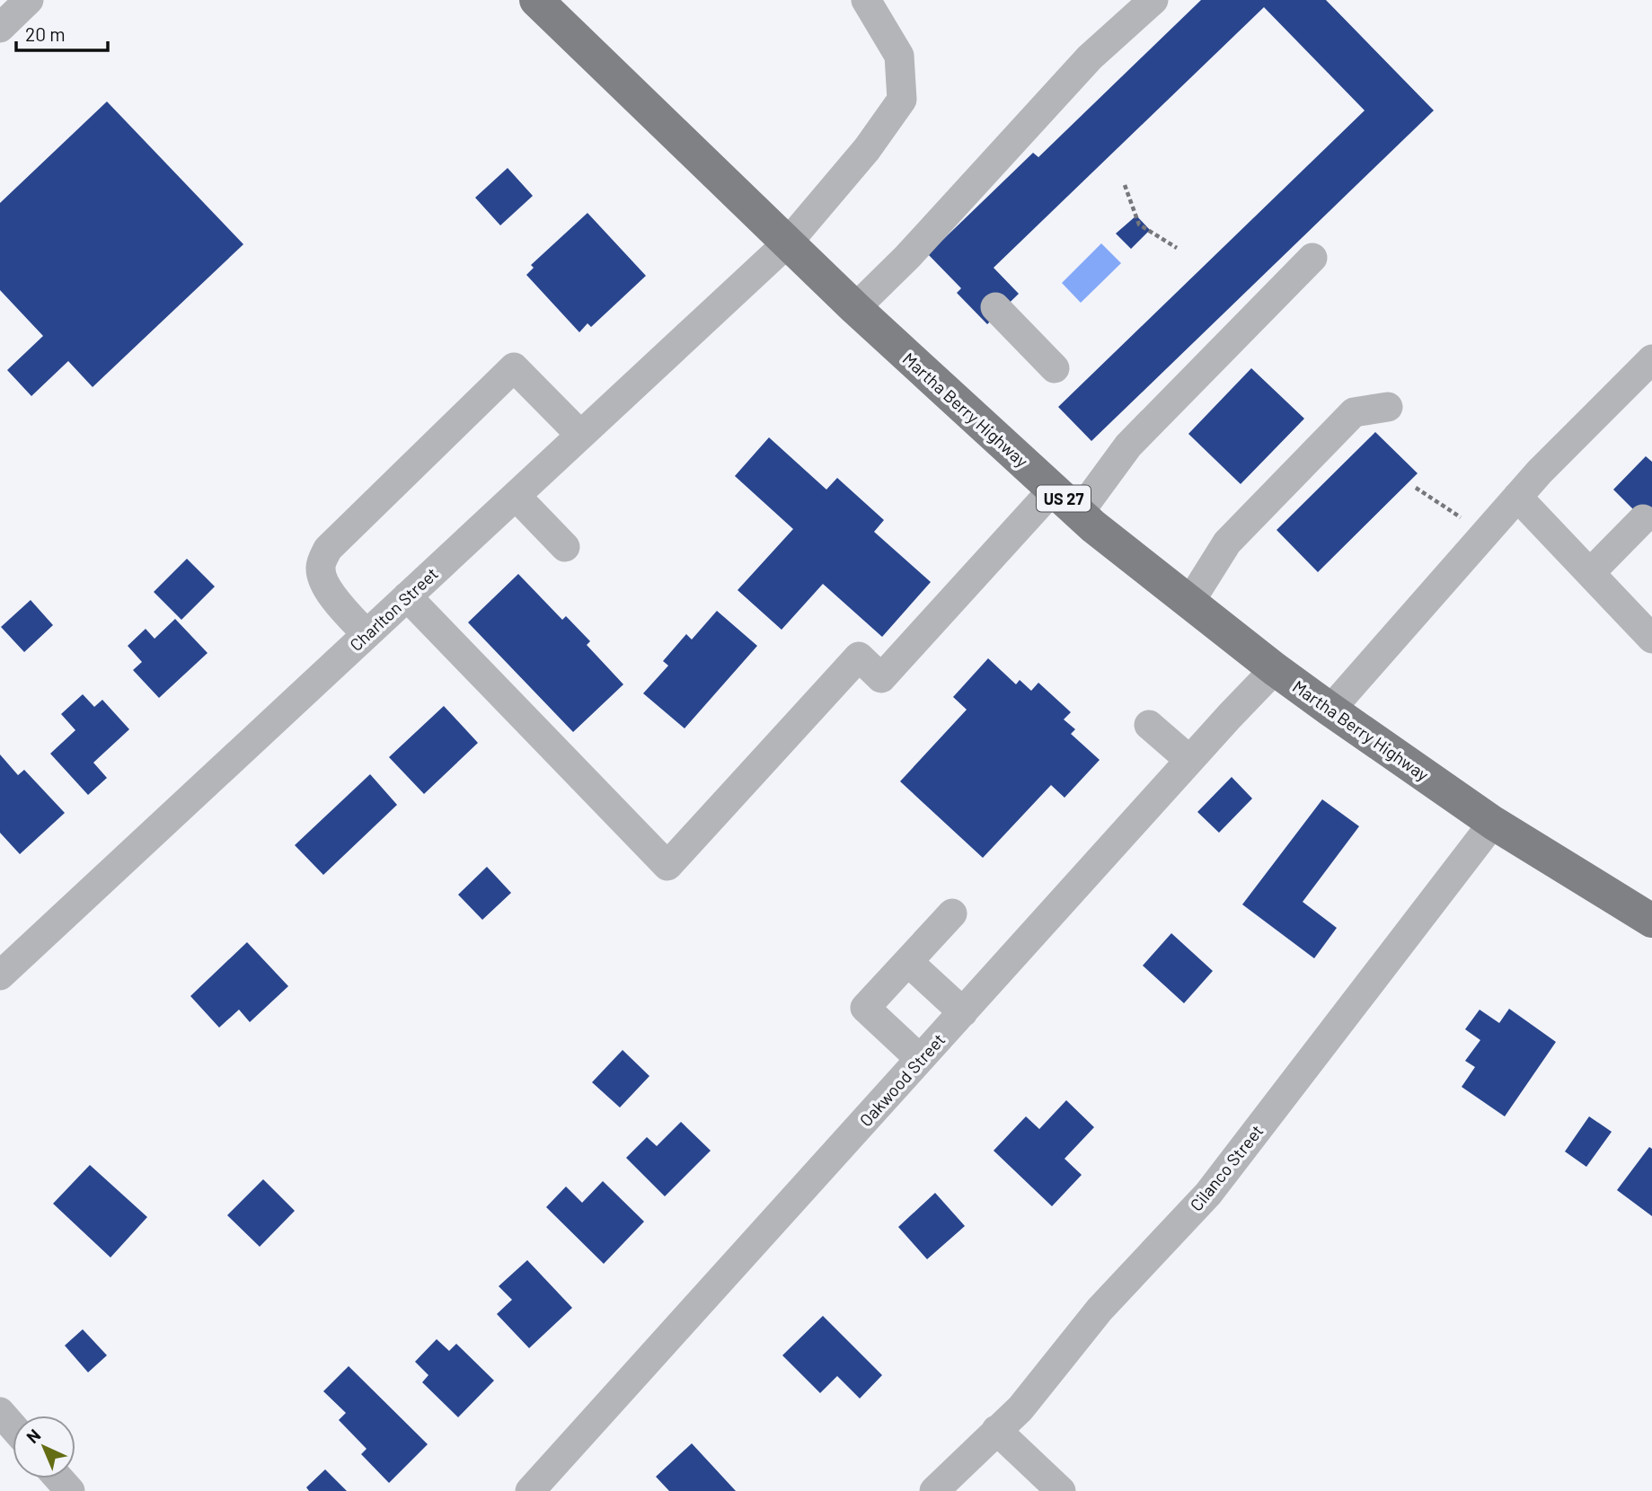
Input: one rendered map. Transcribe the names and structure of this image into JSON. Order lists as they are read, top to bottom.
{
  "streets": {
    "main road": ["Martha Berry Highway", "US 27"],
    "street": ["Charlton Street", "Oakwood Street", "Cilanco Street"]
  },
  "crossings": [
    ["Martha Berry Highway", "Charlton Street"],
    ["Martha Berry Highway", "Oakwood Street"],
    ["Martha Berry Highway", "Cilanco Street"]
  ],
  "scale_bar": "20 m",
  "north": "top left"
}
